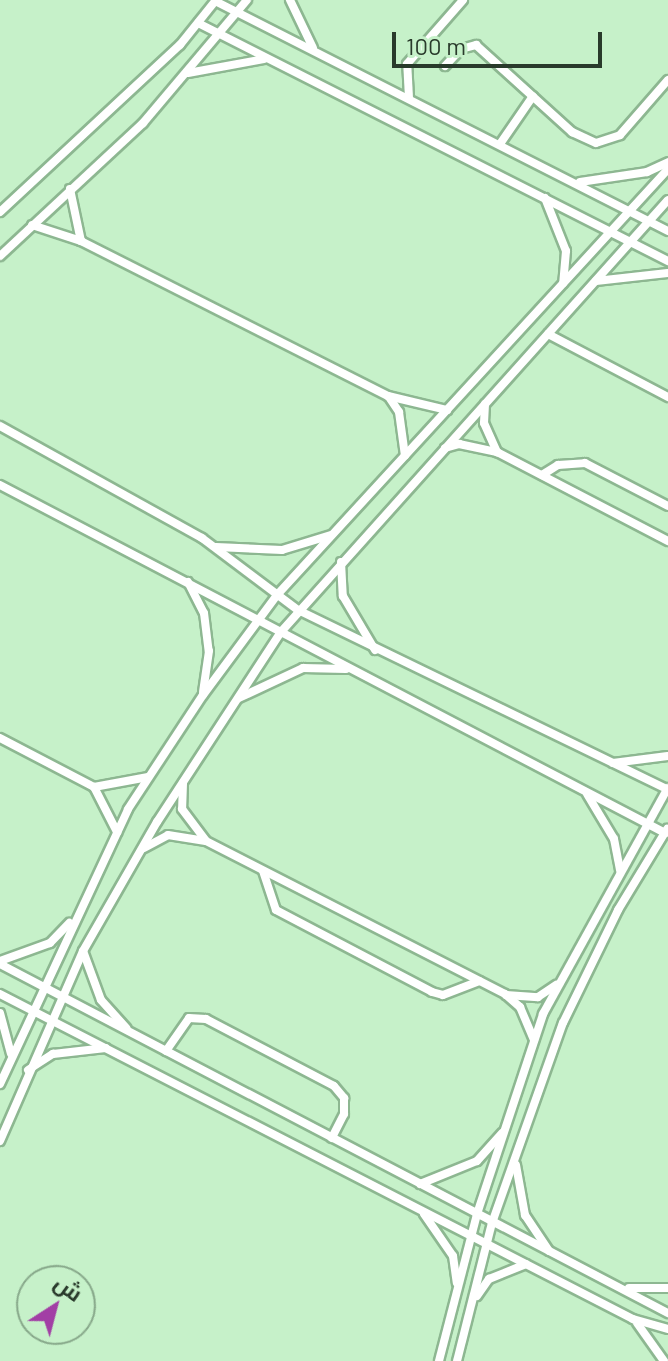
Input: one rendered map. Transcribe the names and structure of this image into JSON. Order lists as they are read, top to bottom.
{
  "scale_bar": "100 m",
  "north": "top right"
}
